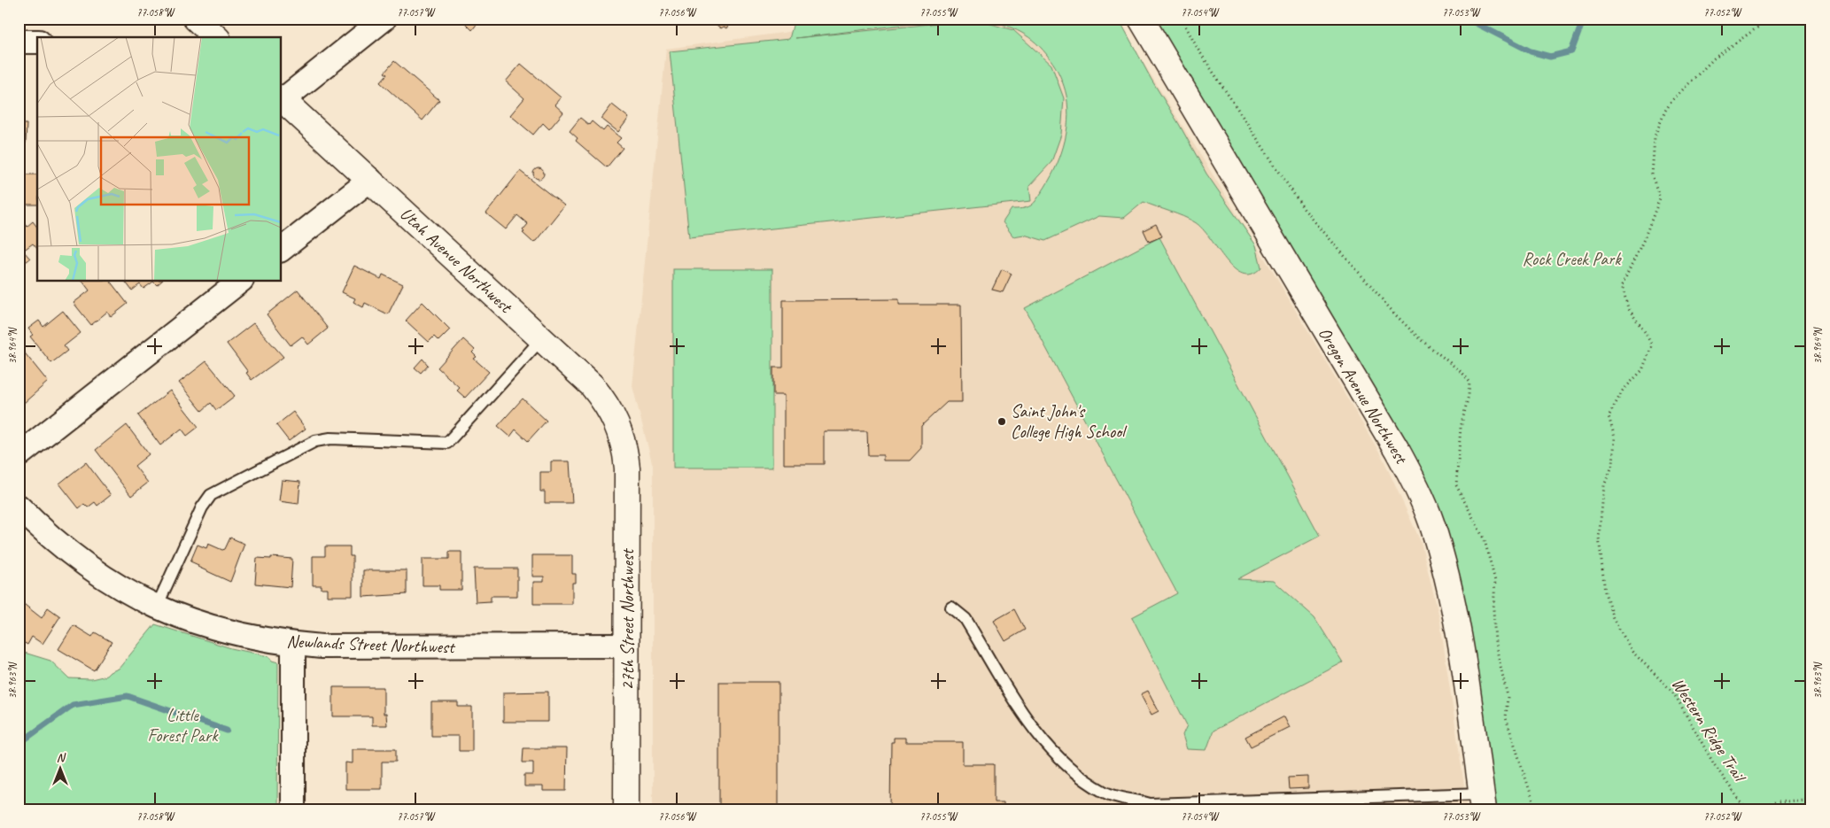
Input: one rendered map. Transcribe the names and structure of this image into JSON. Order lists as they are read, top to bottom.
{
  "streets": {
    "street": [
      "Utah Avenue Northwest",
      "Oregon Avenue Northwest",
      "27th Street Northwest",
      "Newlands Street Northwest"
    ],
    "path": ["Western Ridge Trail"]
  },
  "crossings": [
    ["Utah Avenue Northwest", "27th Street Northwest"],
    ["27th Street Northwest", "Newlands Street Northwest"]
  ],
  "parks": ["Rock Creek Park", "Little Forest Park"],
  "places": ["Saint John's College High School"],
  "north": "top",
  "coordinates": [
    "77.058°W",
    "77.057°W",
    "77.056°W",
    "77.055°W",
    "77.054°W",
    "77.053°W",
    "77.052°W",
    "38.964°N",
    "38.963°N"
  ]
}
